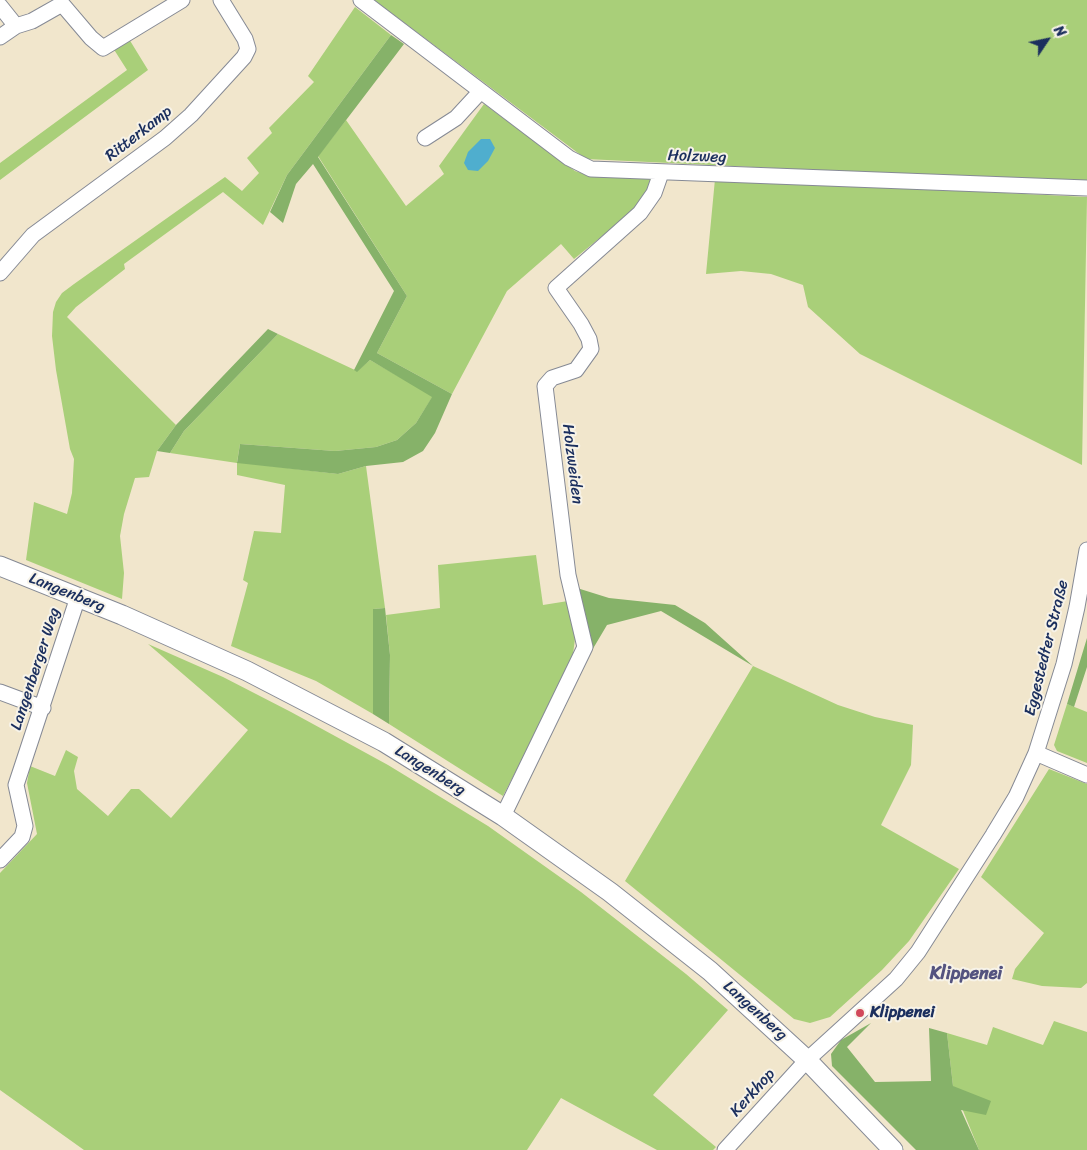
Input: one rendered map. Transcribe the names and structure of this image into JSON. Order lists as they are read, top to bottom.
{
  "streets": {
    "main road": ["Langenberg"],
    "street": [
      "Ritterkamp",
      "Holzweg",
      "Holzweiden",
      "Eggestedter Straße",
      "Langenberger Weg",
      "Kerkhop"
    ]
  },
  "crossings": [
    ["Holzweg", "Holzweiden"],
    ["Holzweiden", "Langenberg"],
    ["Langenberg", "Langenberger Weg"],
    ["Langenberg", "Kerkhop"]
  ],
  "districts": ["Klippenei"],
  "places": ["Klippenei"],
  "north": "top right"
}
